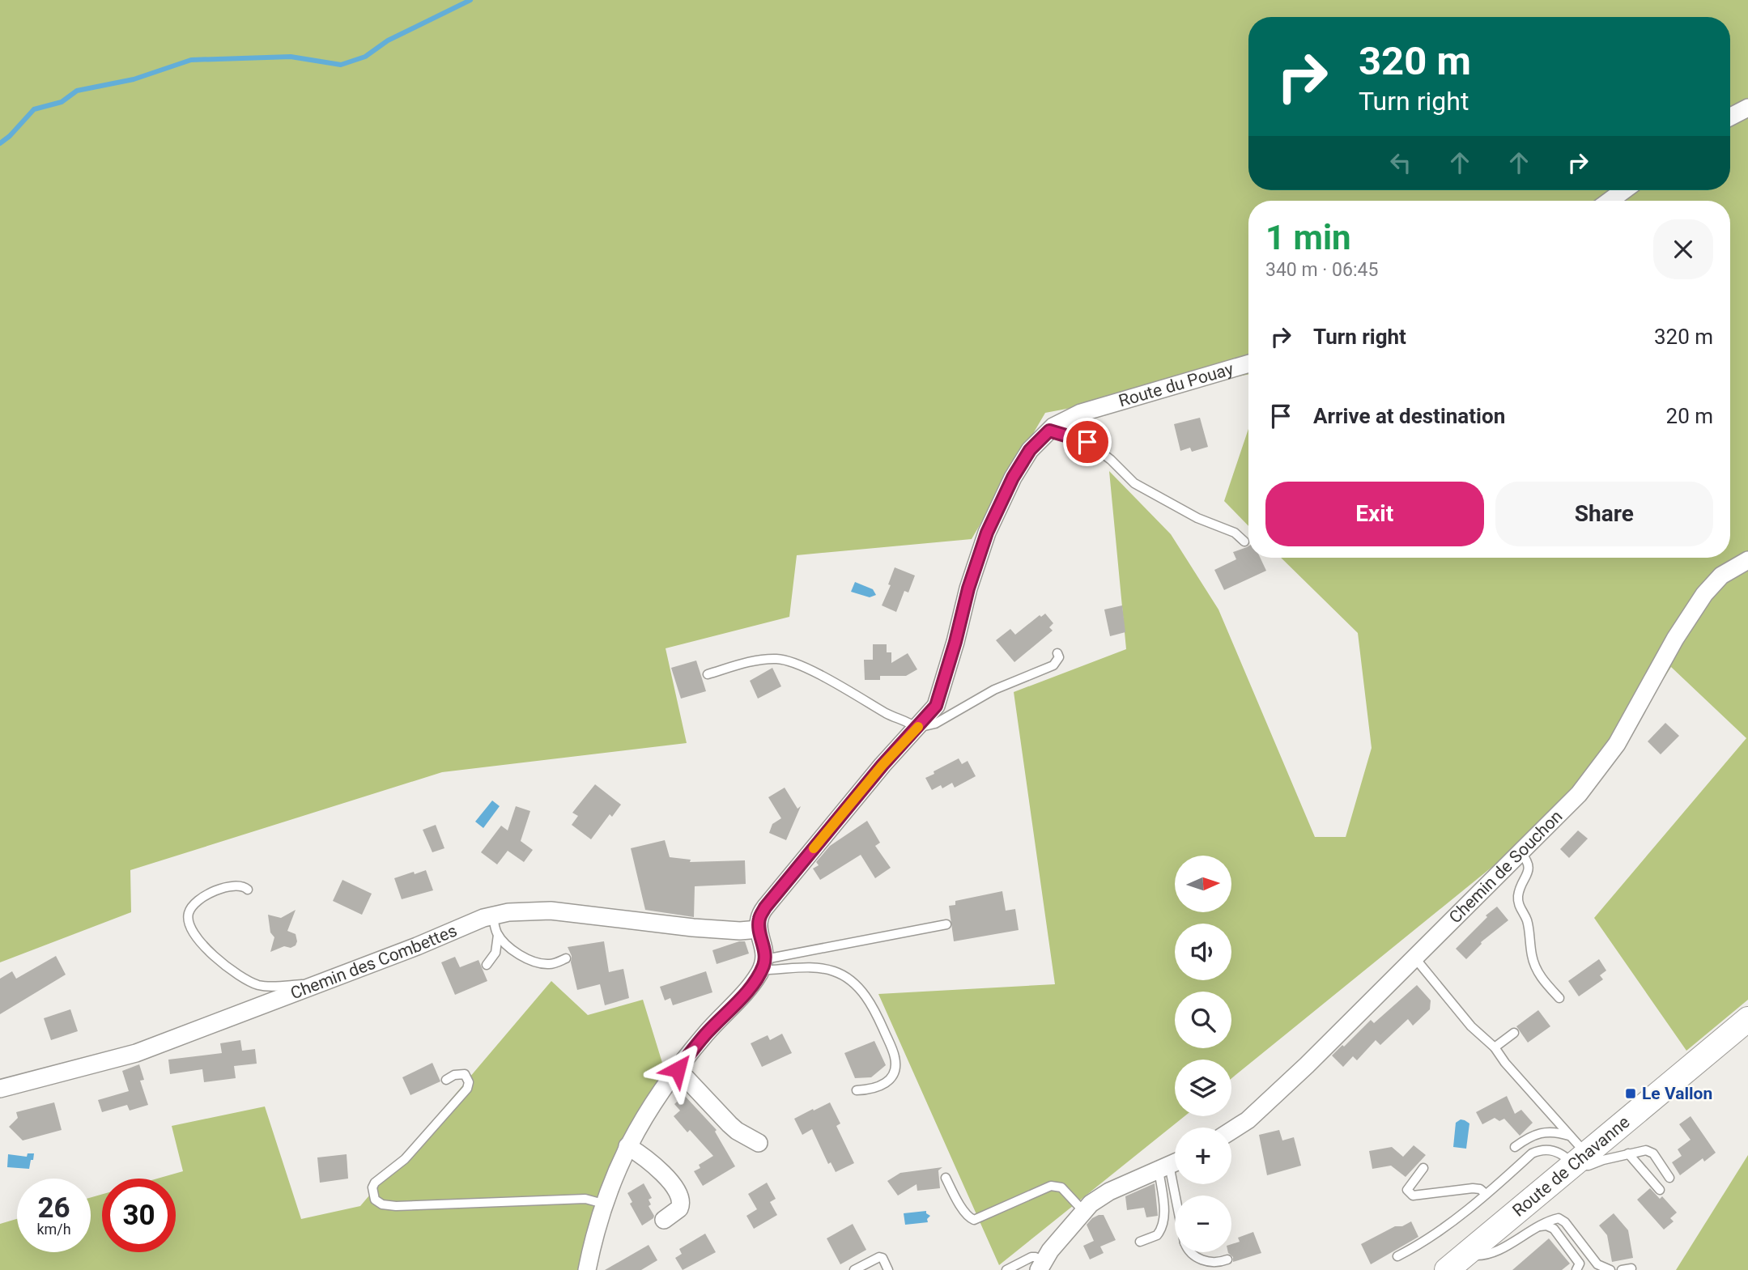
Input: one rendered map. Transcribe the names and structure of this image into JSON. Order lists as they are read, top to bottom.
{
  "streets": {
    "main road": ["Route de Chavanne"],
    "street": ["Route du Pouay", "Chemin de Souchon", "Chemin des Combettes"]
  },
  "crossings": [
    ["Route du Pouay", "Chemin des Combettes"]
  ],
  "places": {
    "transit": ["Le Vallon"]
  },
  "north": "right",
  "page": {
    "turn": ["320 m", "Turn right"],
    "heading": ["1 min", "340 m · 06:45"],
    "list": [
      {
        "name": "Turn right",
        "value": "320 m"
      },
      {
        "name": "Arrive at destination",
        "value": "20 m"
      }
    ],
    "buttons": ["Exit", "Share"],
    "map_buttons": ["+", "−"],
    "speed": "26 km/h",
    "limit": "30"
  }
}
